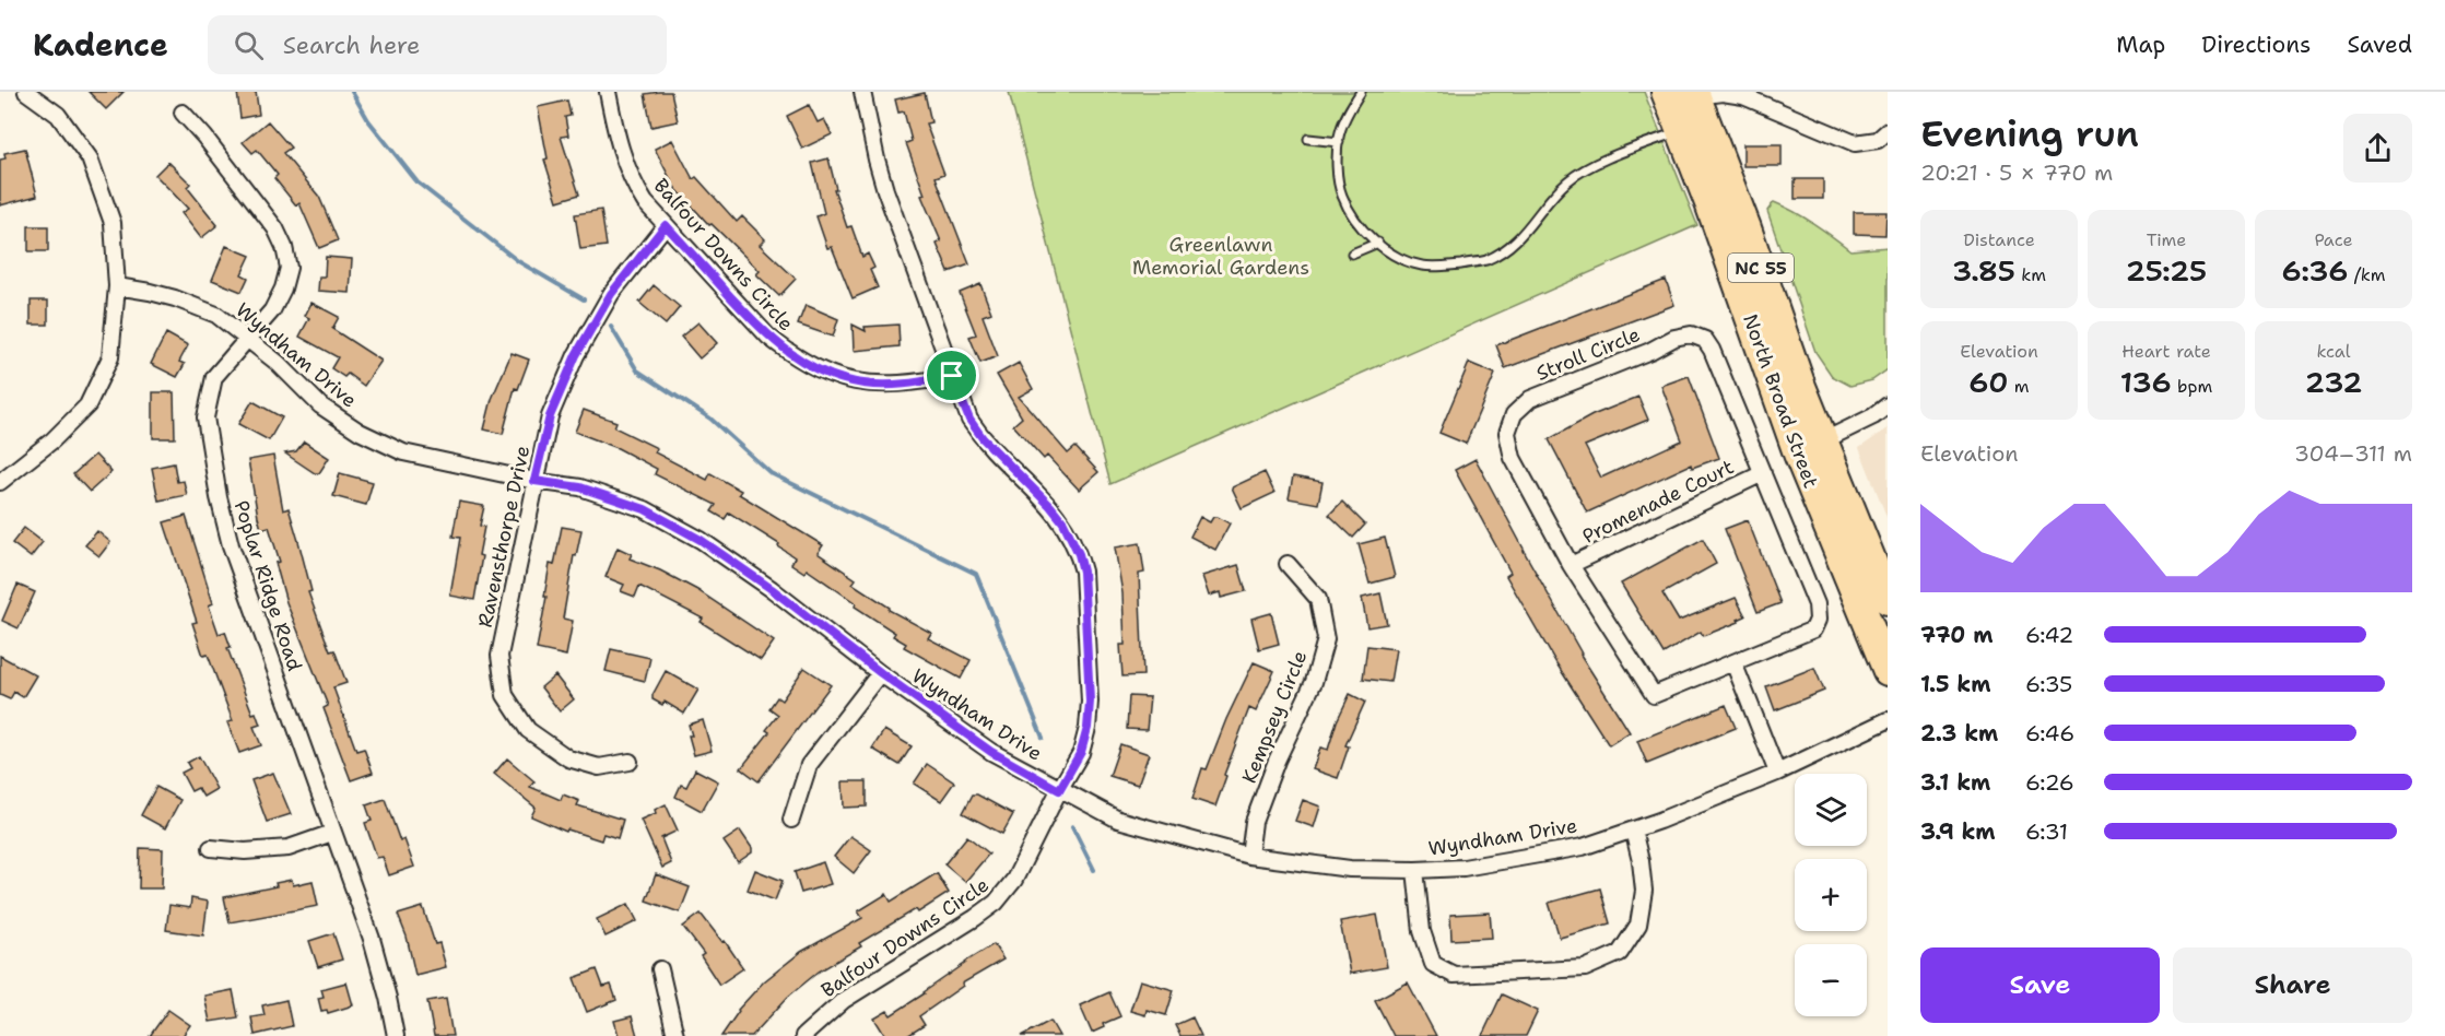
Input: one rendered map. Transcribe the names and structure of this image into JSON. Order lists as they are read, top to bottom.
{
  "streets": {
    "highway": ["NC 55", "North Broad Street"],
    "street": [
      "Balfour Downs Circle",
      "Stroll Circle",
      "Wyndham Drive",
      "Promenade Court",
      "Ravensthorpe Drive",
      "Poplar Ridge Road",
      "Kempsey Circle"
    ]
  },
  "crossings": [
    ["Balfour Downs Circle", "Wyndham Drive"],
    ["Balfour Downs Circle", "Ravensthorpe Drive"],
    ["Stroll Circle", "Promenade Court"],
    ["Wyndham Drive", "Ravensthorpe Drive"],
    ["Wyndham Drive", "Poplar Ridge Road"],
    ["Wyndham Drive", "Kempsey Circle"]
  ],
  "parks": ["Greenlawn Memorial Gardens"],
  "page": {
    "header": "Kadence",
    "search": "Search here",
    "nav": ["Map", "Directions", "Saved"],
    "heading": ["Evening run", "20:21 · 5 × 770 m"],
    "stats": [
      ["Distance", "3.85 km"],
      ["Time", "25:25"],
      ["Pace", "6:36 /km"],
      ["Elevation", "60 m"],
      ["Heart rate", "136 bpm"],
      ["kcal", "232"]
    ],
    "chart": ["Elevation", "304–311 m"],
    "list": [
      {
        "name": "770 m",
        "note": "6:42"
      },
      {
        "name": "1.5 km",
        "note": "6:35"
      },
      {
        "name": "2.3 km",
        "note": "6:46"
      },
      {
        "name": "3.1 km",
        "note": "6:26"
      },
      {
        "name": "3.9 km",
        "note": "6:31"
      }
    ],
    "map_buttons": ["+", "−"],
    "buttons": ["Save", "Share"]
  }
}
